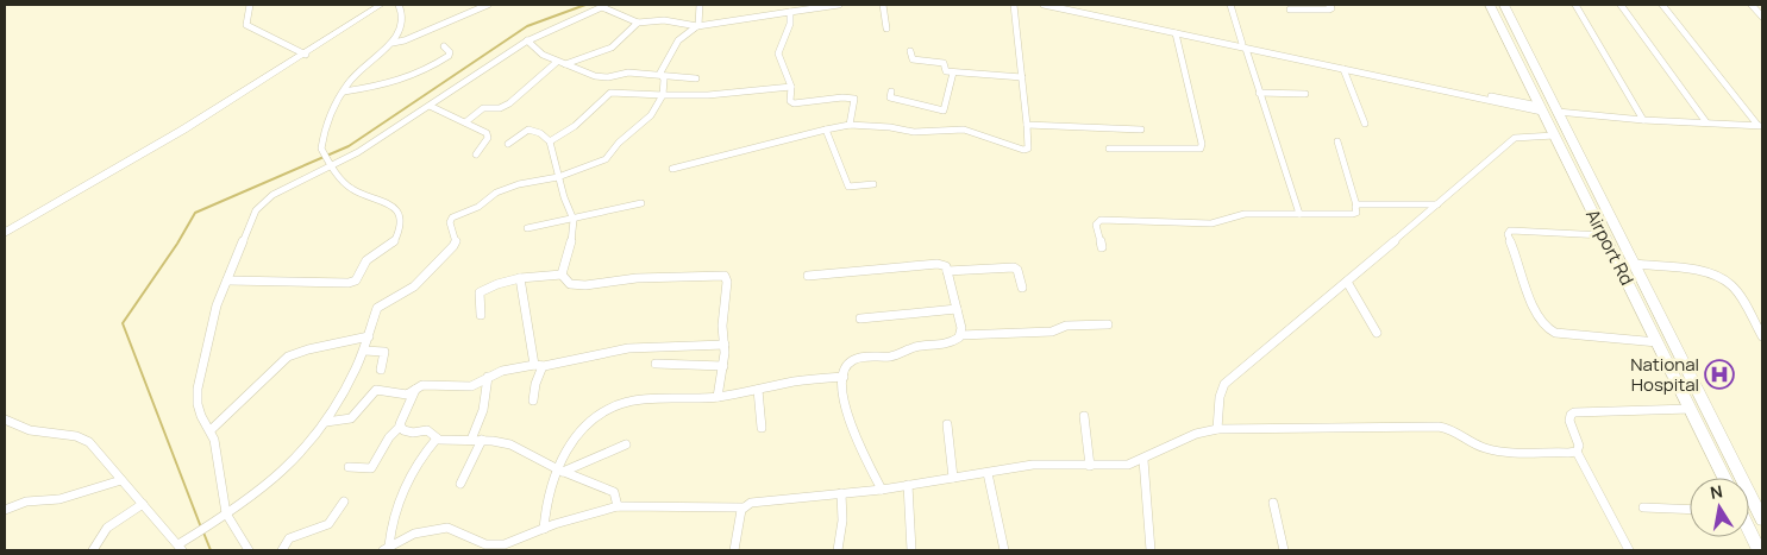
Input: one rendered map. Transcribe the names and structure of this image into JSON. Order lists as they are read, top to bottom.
{
  "streets": {
    "main road": ["Airport Rd"]
  },
  "places": {
    "hospital": ["National Hospital"]
  },
  "north": "top"
}
